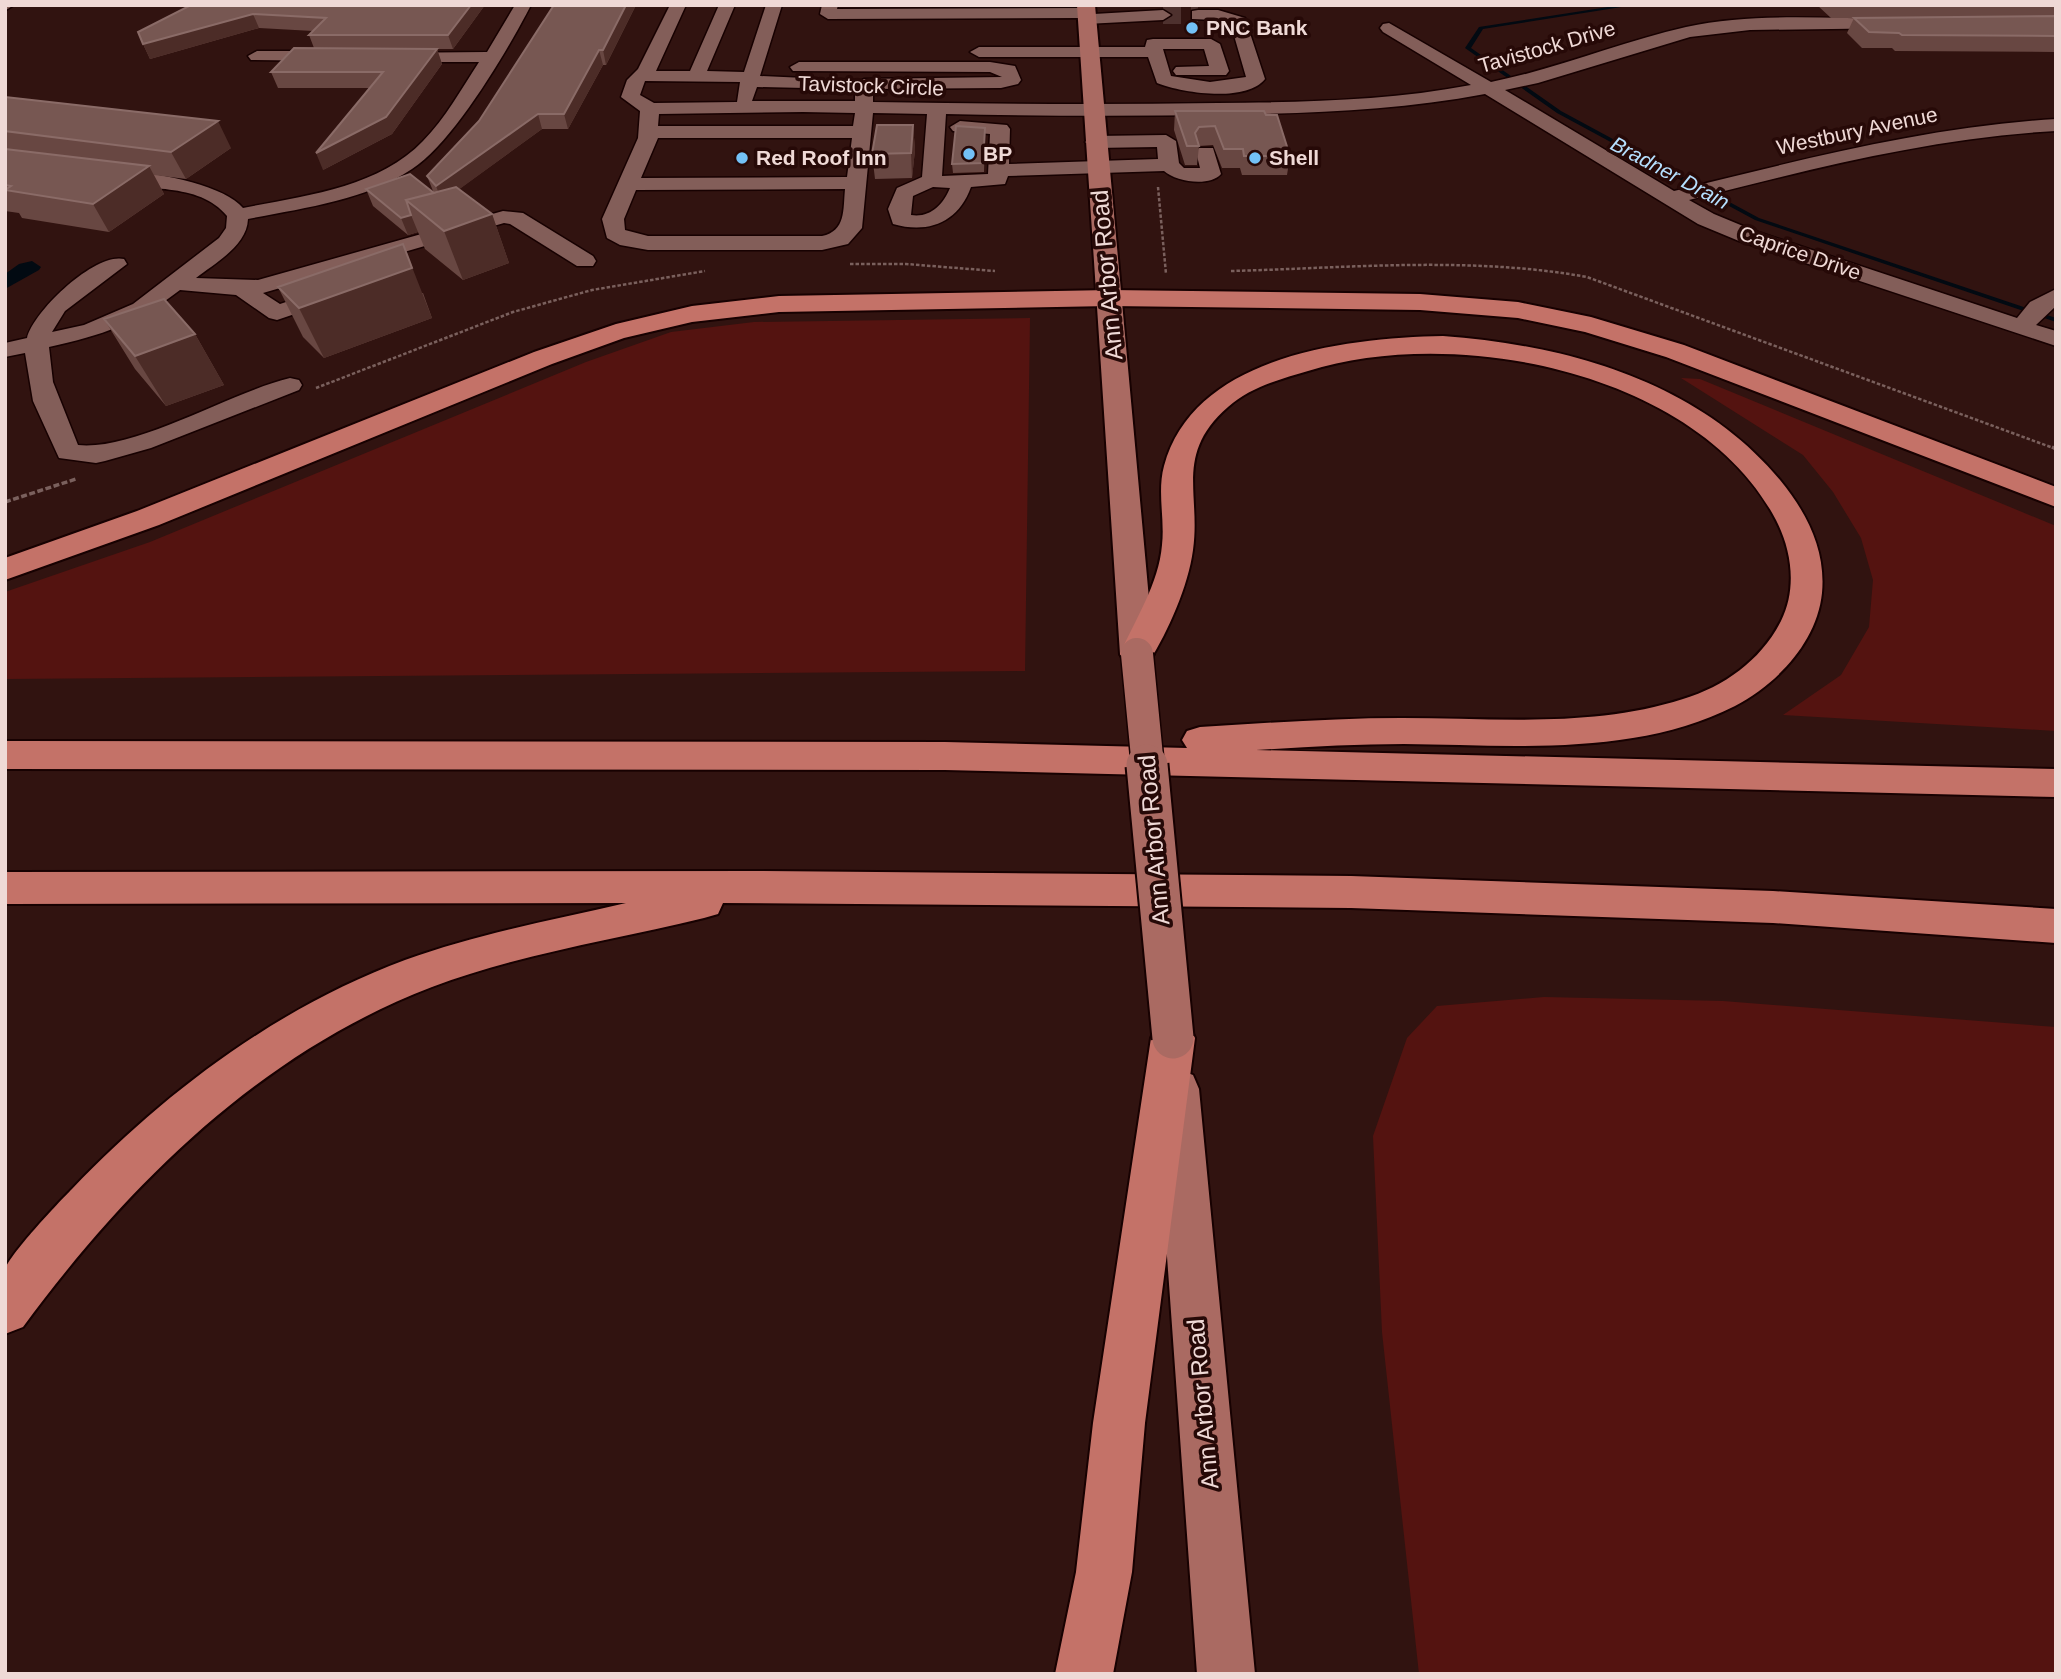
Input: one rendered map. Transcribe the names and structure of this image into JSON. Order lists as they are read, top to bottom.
{
  "streets": {
    "main road": ["Ann Arbor Road"],
    "street": [
      "Tavistock Drive",
      "Tavistock Circle",
      "Westbury Avenue",
      "Caprice Drive"
    ]
  },
  "crossings": [
    ["Tavistock Drive", "Tavistock Circle"],
    ["Tavistock Drive", "Caprice Drive"],
    ["Tavistock Drive", "Ann Arbor Road"],
    ["Tavistock Circle", "Ann Arbor Road"],
    ["Westbury Avenue", "Caprice Drive"]
  ],
  "water": ["Bradner Drain"],
  "places": [
    "PNC Bank",
    "BP",
    "Red Roof Inn",
    "Shell"
  ]
}
